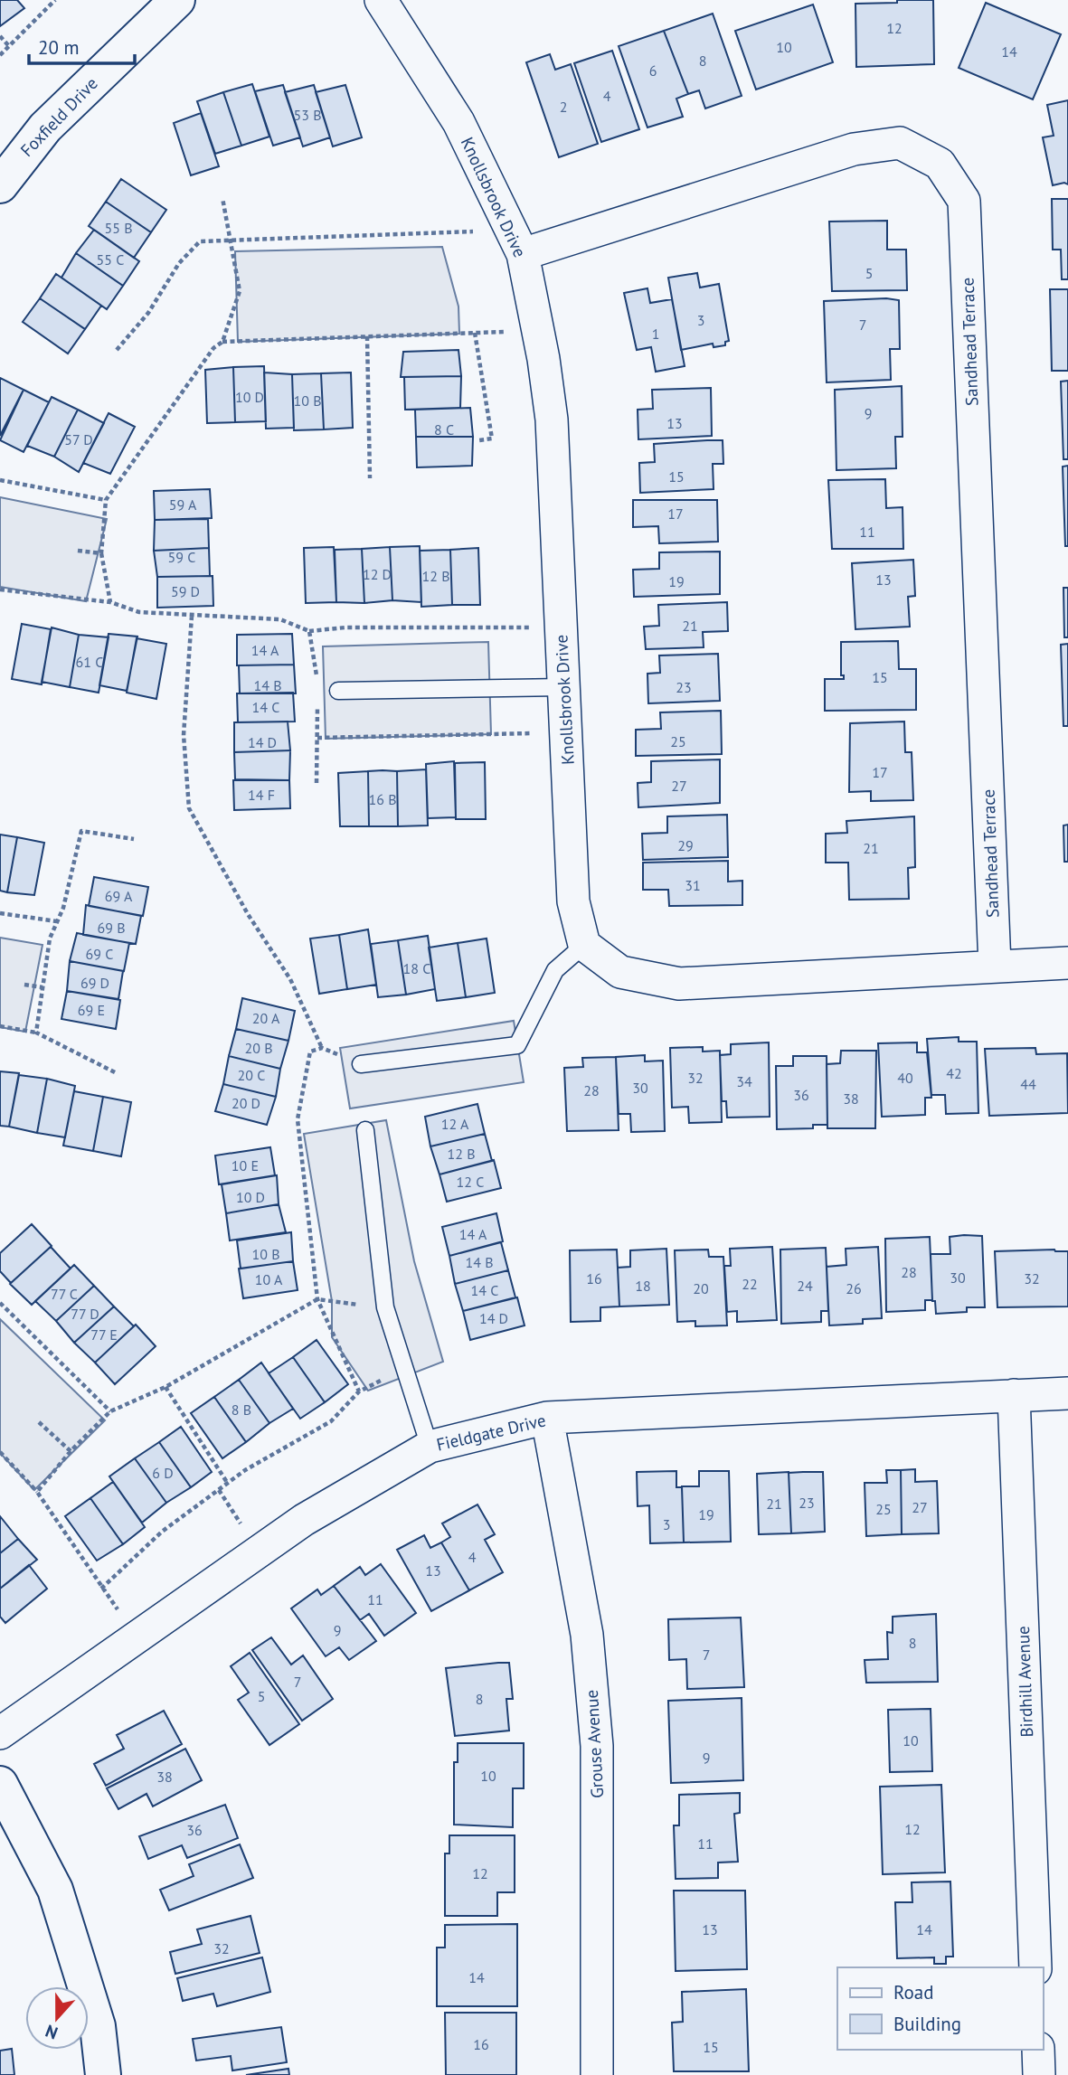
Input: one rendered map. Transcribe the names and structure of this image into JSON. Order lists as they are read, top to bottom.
{
  "streets": {
    "street": [
      "Foxfield Drive",
      "Knollsbrook Drive",
      "Sandhead Terrace",
      "Fieldgate Drive",
      "Birdhill Avenue",
      "Grouse Avenue"
    ]
  },
  "crossings": [
    ["Knollsbrook Drive", "Sandhead Terrace"],
    ["Fieldgate Drive", "Birdhill Avenue"],
    ["Fieldgate Drive", "Grouse Avenue"]
  ],
  "house_numbers": [
    "12",
    "10",
    "14",
    "8",
    "6",
    "4",
    "2",
    "53 B",
    "55 B",
    "55 C",
    "5",
    "3",
    "7",
    "1",
    "10 D",
    "10 B",
    "9",
    "13",
    "8 C",
    "57 D",
    "15",
    "59 A",
    "17",
    "11",
    "59 C",
    "12 D",
    "12 B",
    "13",
    "19",
    "59 D",
    "21",
    "14 A",
    "61 C",
    "15",
    "14 B",
    "23",
    "14 C",
    "25",
    "14 D",
    "17",
    "27",
    "14 F",
    "16 B",
    "29",
    "21",
    "31",
    "69 A",
    "69 B",
    "69 C",
    "18 C",
    "69 D",
    "69 E",
    "20 A",
    "20 B",
    "42",
    "20 C",
    "32",
    "40",
    "34",
    "44",
    "30",
    "28",
    "36",
    "38",
    "20 D",
    "12 A",
    "12 B",
    "10 E",
    "12 C",
    "10 D",
    "14 A",
    "10 B",
    "14 B",
    "28",
    "30",
    "16",
    "32",
    "10 A",
    "22",
    "18",
    "24",
    "20",
    "26",
    "14 C",
    "77 C",
    "77 D",
    "14 D",
    "77 E",
    "8 B",
    "6 D",
    "23",
    "21",
    "27",
    "25",
    "19",
    "3",
    "4",
    "13",
    "11",
    "9",
    "8",
    "7",
    "7",
    "5",
    "8",
    "10",
    "9",
    "10",
    "38",
    "12",
    "36",
    "11",
    "12",
    "13",
    "14",
    "32",
    "14",
    "16",
    "15"
  ],
  "legend": ["Road", "Building"],
  "scale_bar": "20 m",
  "north": "bottom"
}
